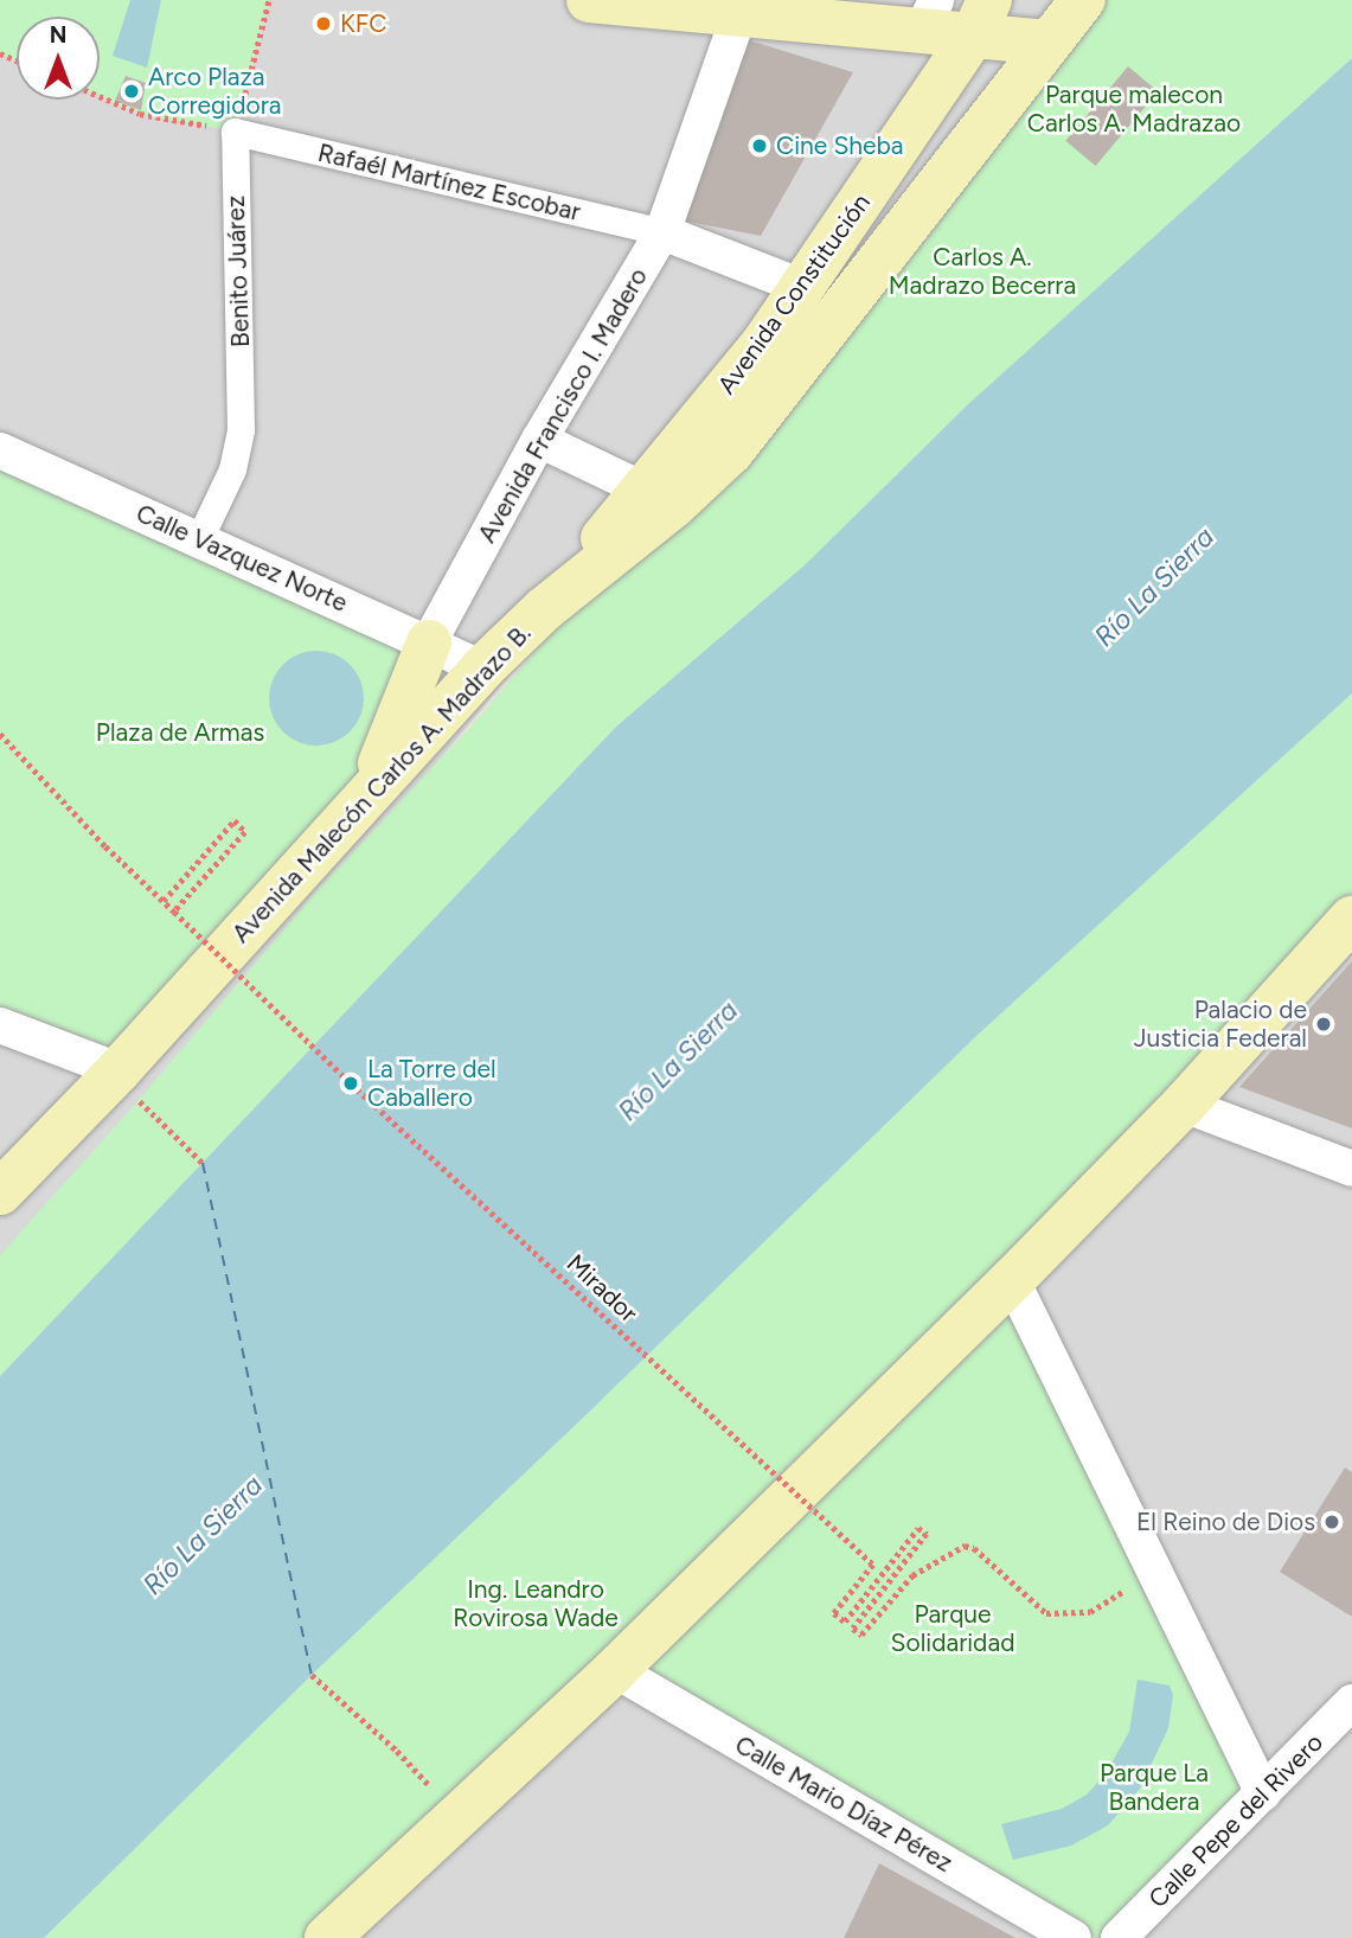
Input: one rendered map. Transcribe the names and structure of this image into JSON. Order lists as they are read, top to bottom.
{
  "streets": {
    "main road": ["Avenida Constitución", "Avenida Francisco I. Madero", "Avenida Malecón Carlos A. Madrazo B."],
    "street": [
      "Rafaél Martínez Escobar",
      "Benito Juárez",
      "Calle Vazquez Norte",
      "Calle Mario Díaz Pérez",
      "Calle Pepe del Rivero"
    ],
    "path": ["Mirador"]
  },
  "crossings": [
    ["Rafaél Martínez Escobar", "Benito Juárez"],
    ["Rafaél Martínez Escobar", "Avenida Francisco I. Madero"],
    ["Benito Juárez", "Calle Vazquez Norte"],
    ["Avenida Constitución", "Avenida Malecón Carlos A. Madrazo B."],
    ["Avenida Francisco I. Madero", "Calle Vazquez Norte"],
    ["Avenida Francisco I. Madero", "Avenida Malecón Carlos A. Madrazo B."],
    ["Calle Vazquez Norte", "Avenida Malecón Carlos A. Madrazo B."]
  ],
  "water": ["Río La Sierra"],
  "parks": [
    "Parque malecon Carlos A. Madrazao",
    "Carlos A. Madrazo Becerra",
    "Plaza de Armas",
    "Ing. Leandro Rovirosa Wade",
    "Parque Solidaridad",
    "Parque La Bandera"
  ],
  "places": [
    "KFC",
    "Arco Plaza Corregidora",
    "Cine Sheba",
    "Palacio de Justicia Federal",
    "La Torre del Caballero",
    "El Reino de Dios"
  ],
  "north": "top"
}
